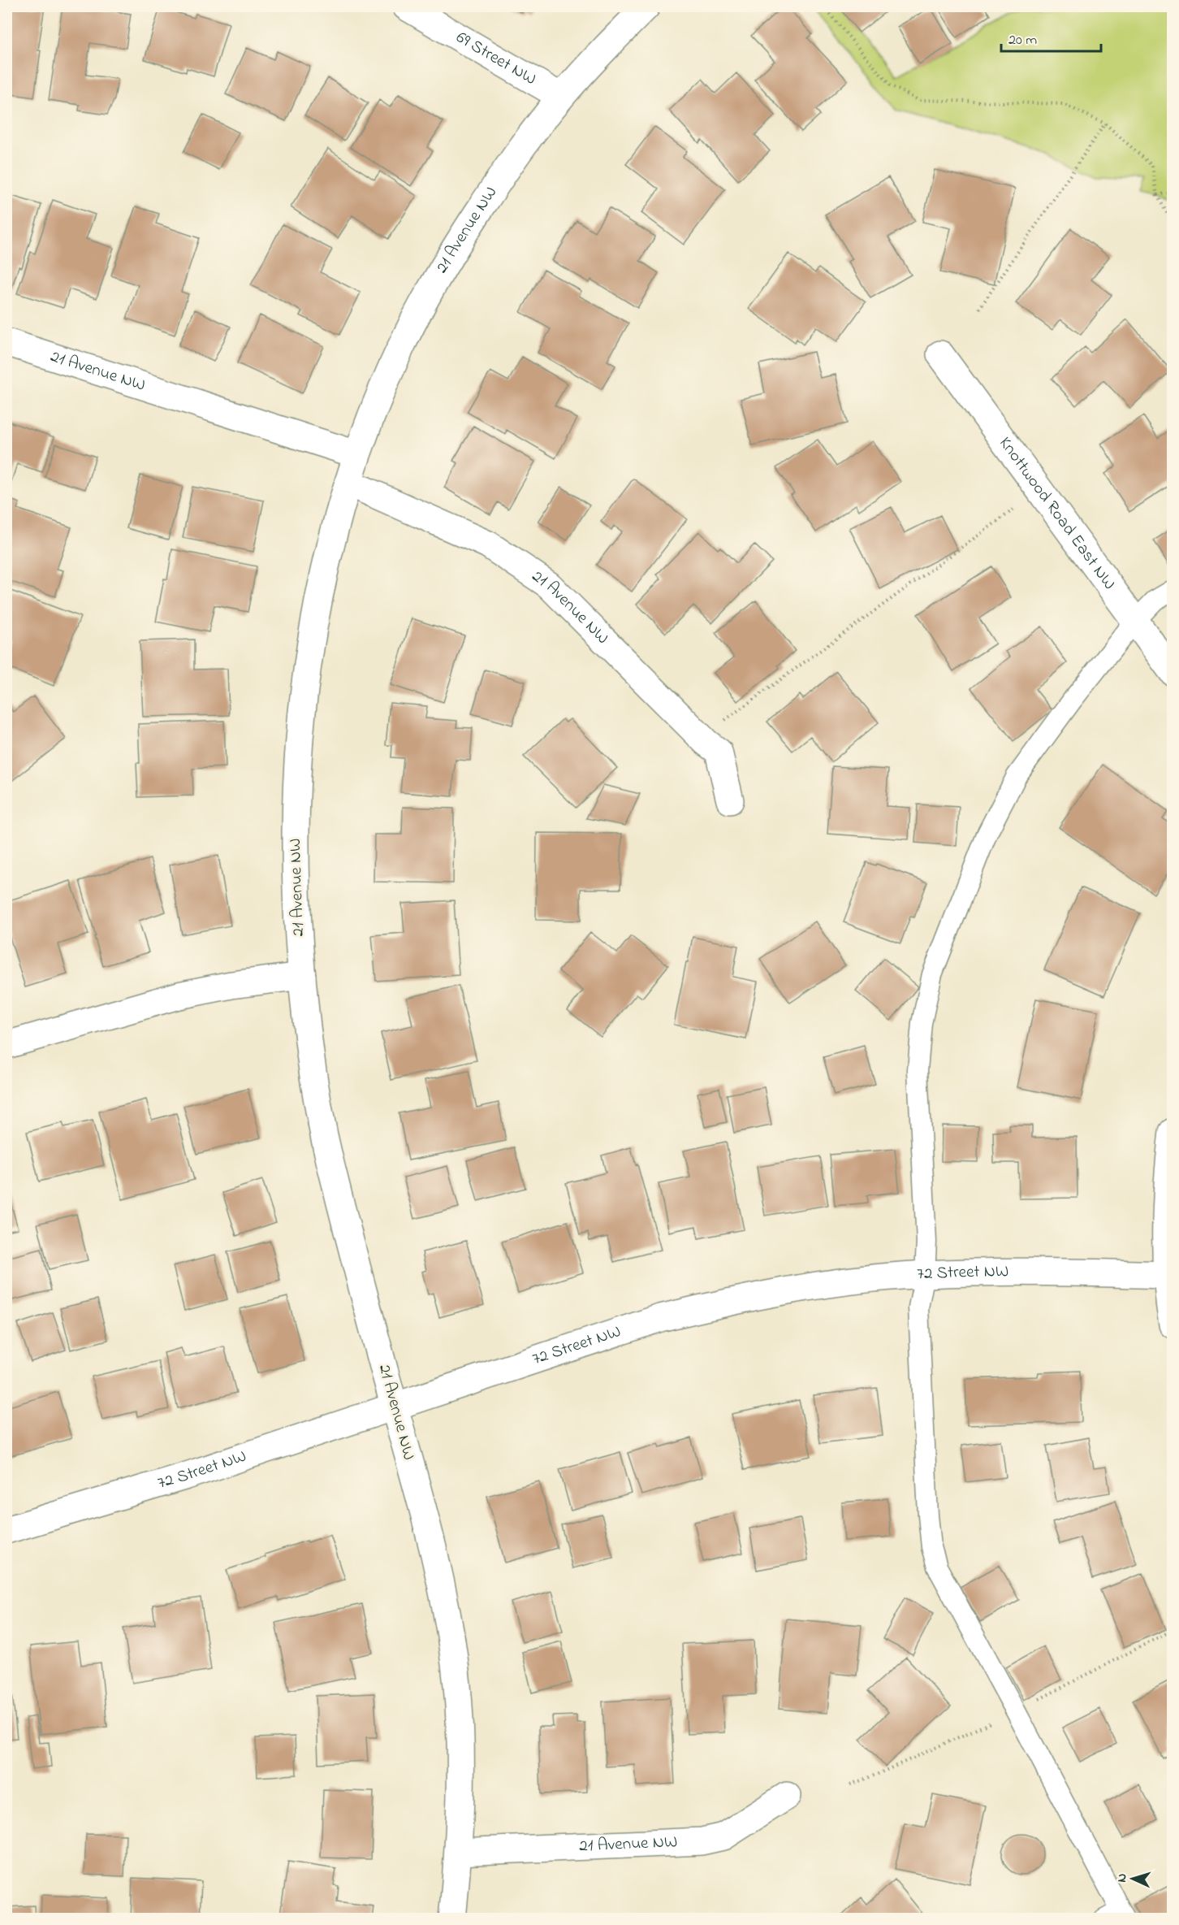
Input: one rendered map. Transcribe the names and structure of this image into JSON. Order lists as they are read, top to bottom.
{
  "streets": {
    "street": [
      "69 Street NW",
      "21 Avenue NW",
      "Knottwood Road East NW",
      "72 Street NW"
    ]
  },
  "crossings": [
    ["69 Street NW", "21 Avenue NW"],
    ["21 Avenue NW", "72 Street NW"]
  ],
  "scale_bar": "20 m",
  "north": "left"
}
